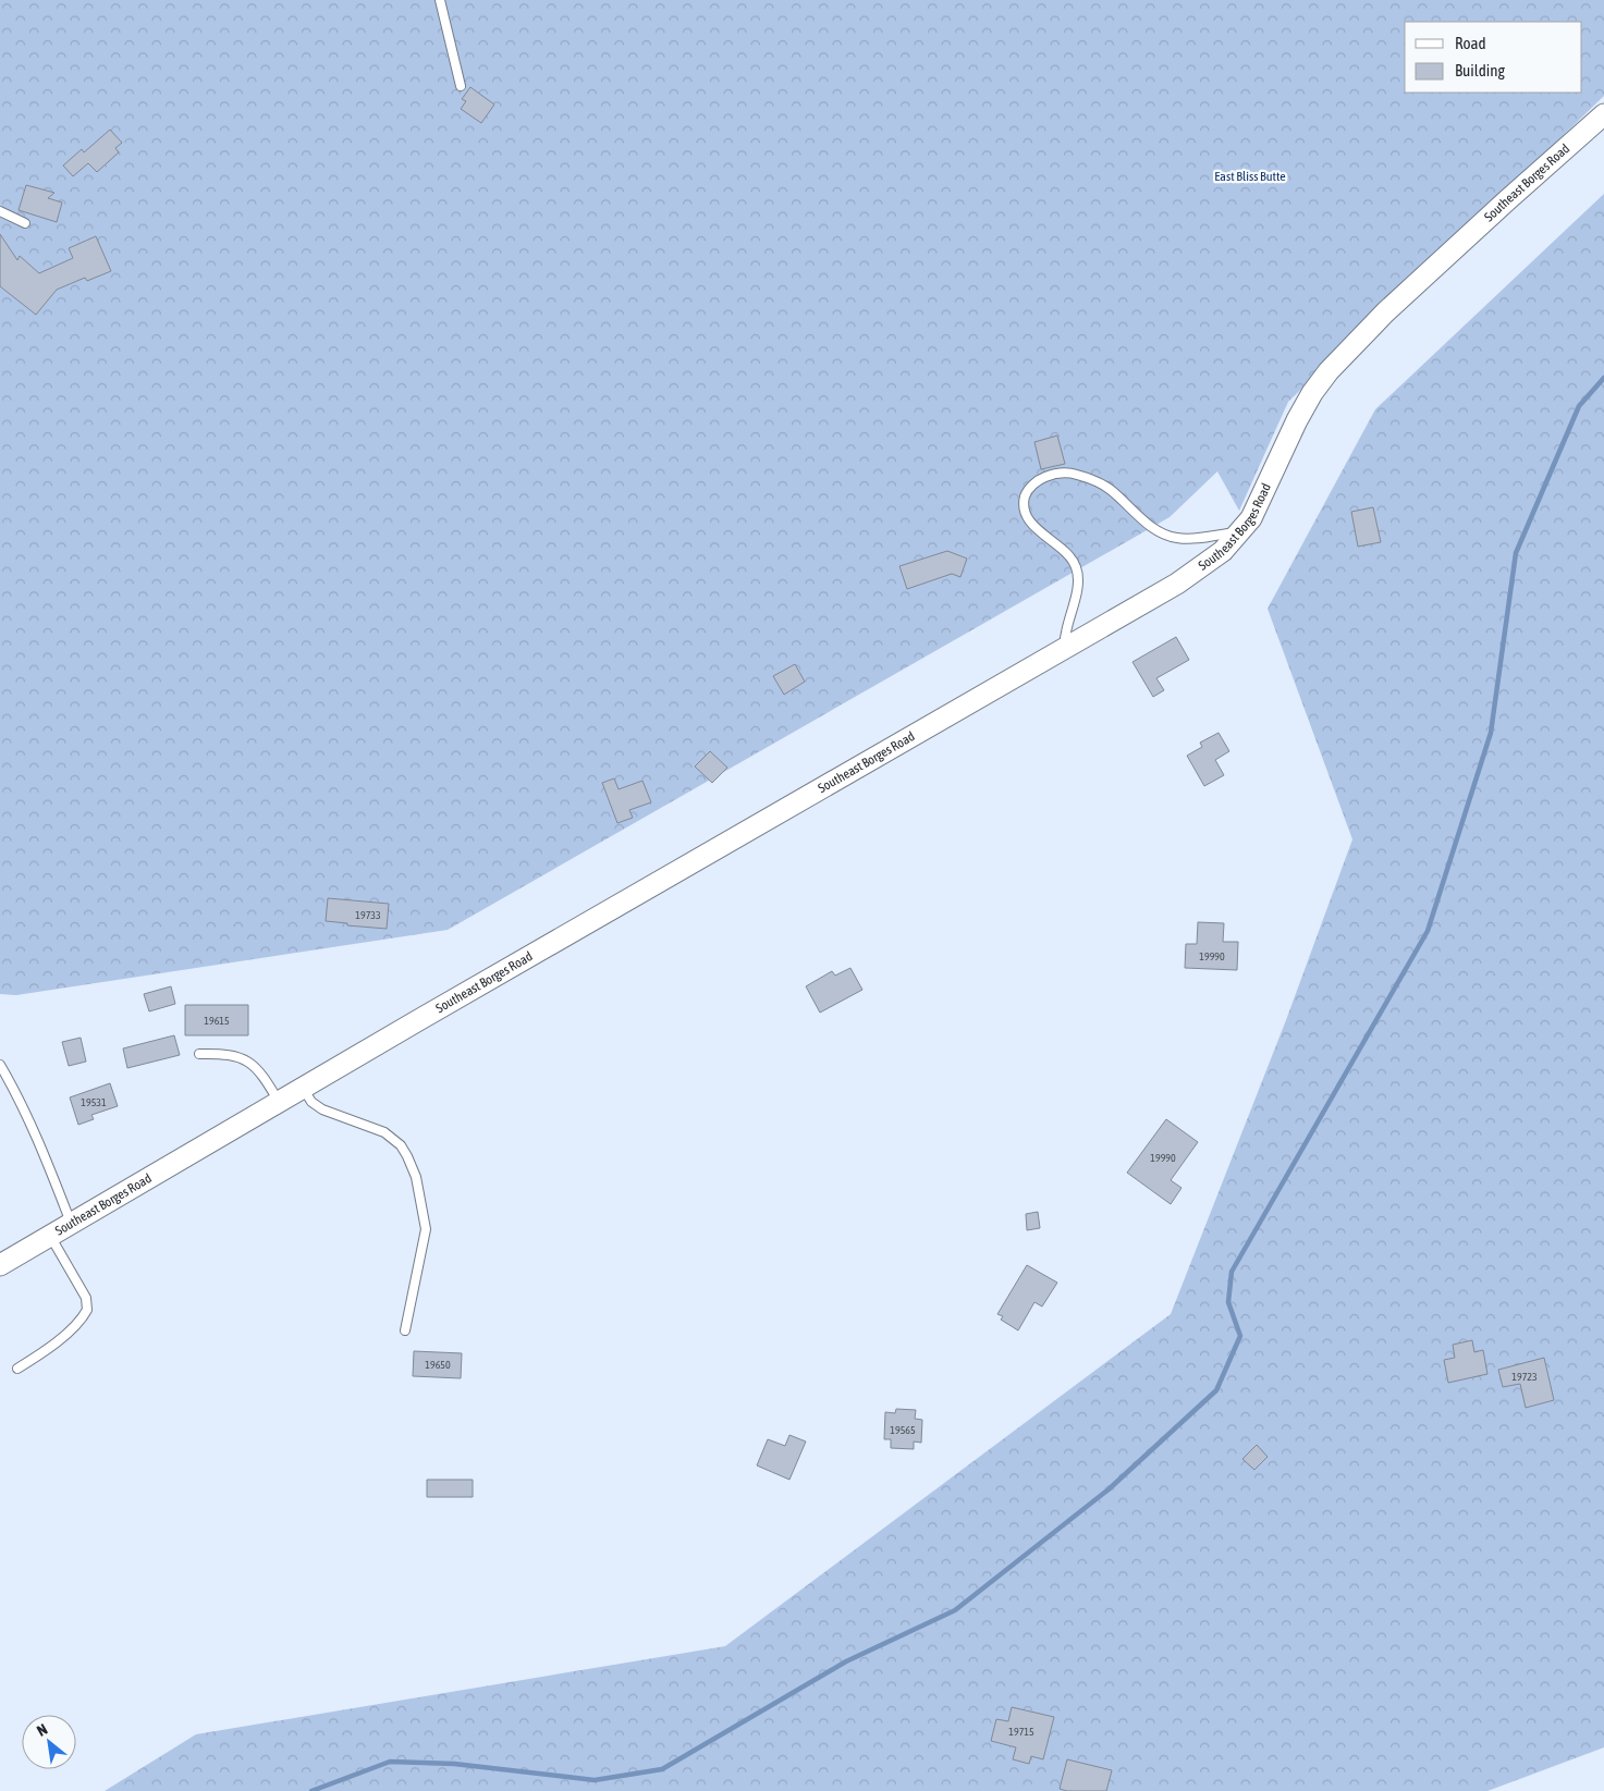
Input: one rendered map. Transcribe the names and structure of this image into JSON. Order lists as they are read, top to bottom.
{
  "streets": {
    "street": ["Southeast Borges Road"]
  },
  "parks": ["East Bliss Butte"],
  "house_numbers": [
    "19733",
    "19990",
    "19615",
    "19531",
    "19990",
    "19650",
    "19723",
    "19565",
    "19715"
  ],
  "legend": ["Road", "Building"],
  "north": "top left"
}
